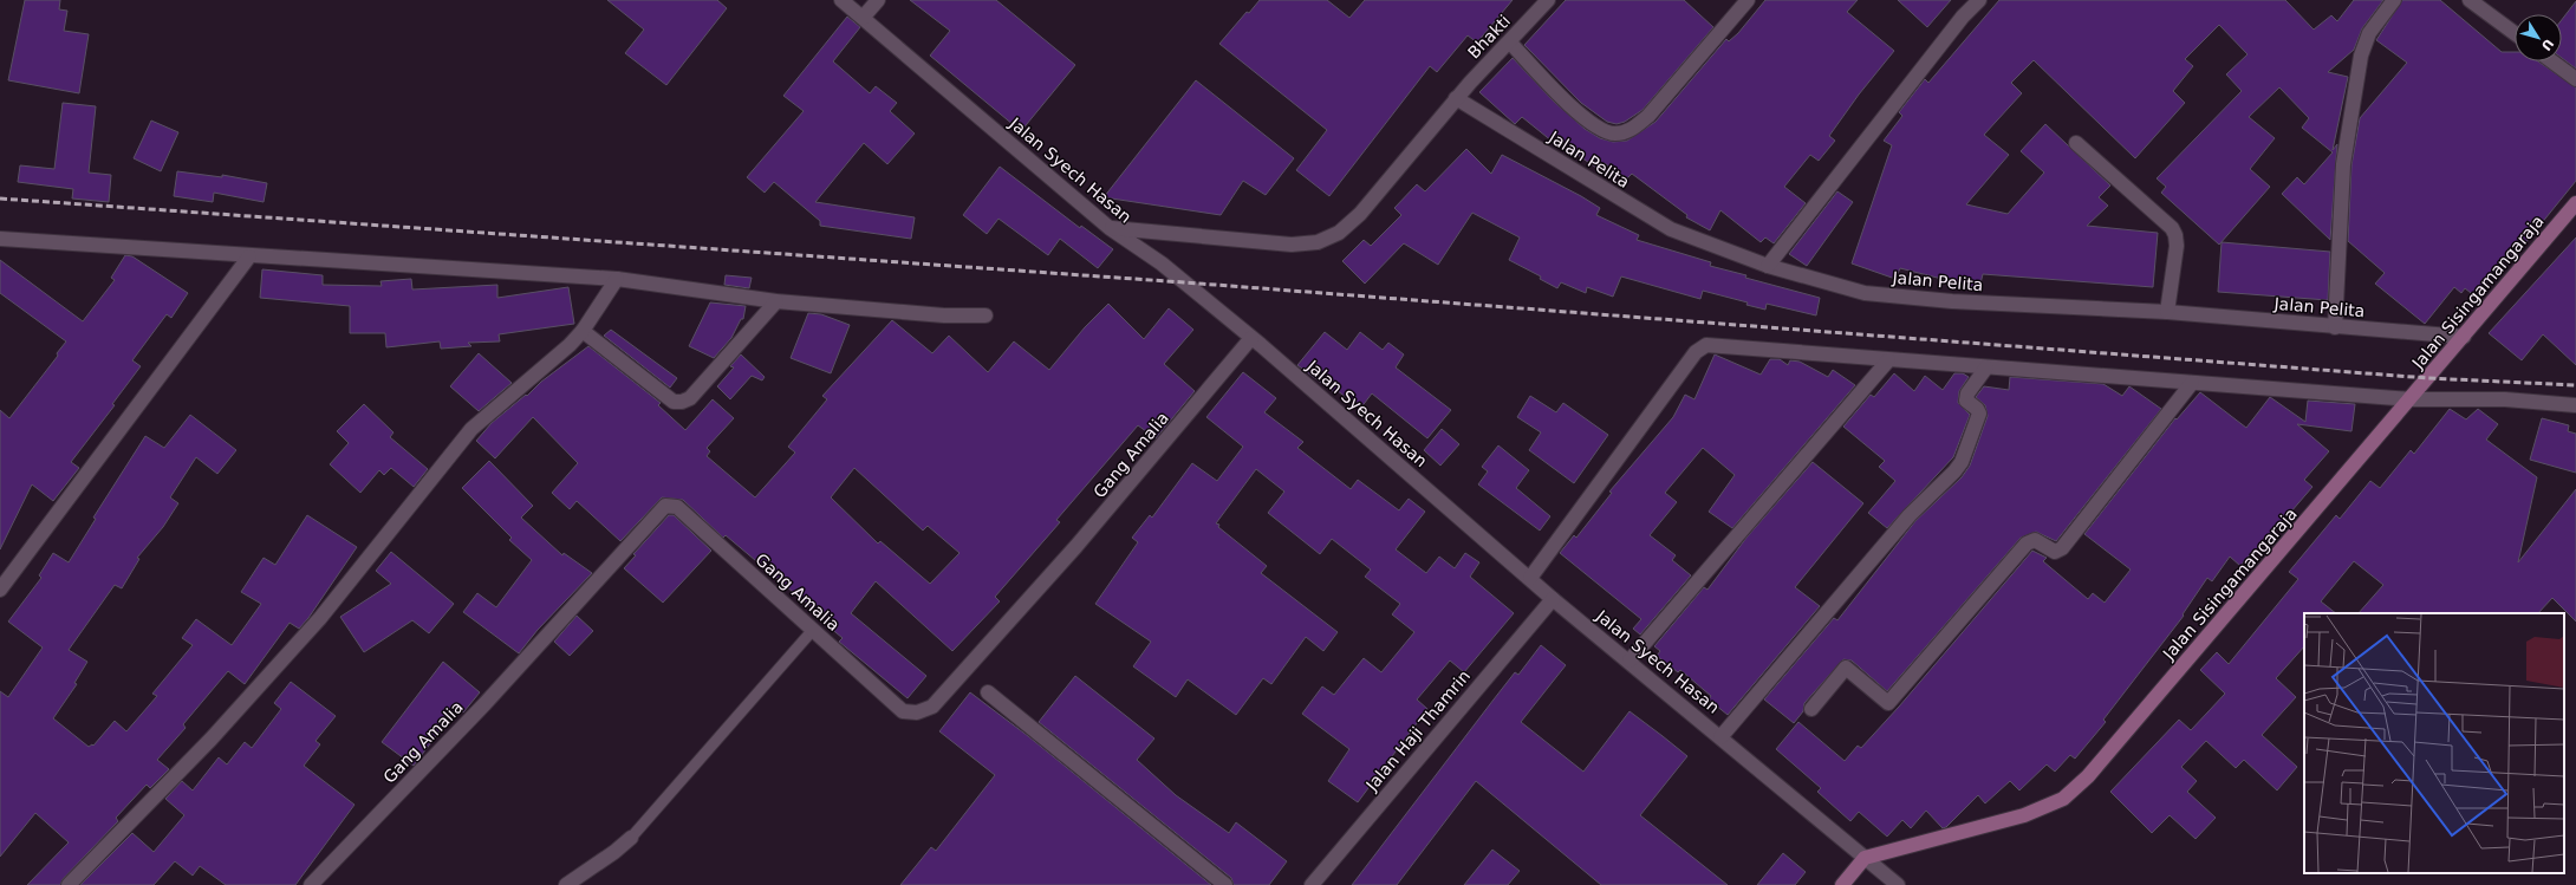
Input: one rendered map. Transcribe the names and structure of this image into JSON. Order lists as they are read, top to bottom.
{
  "streets": {
    "street": [
      "Bhakti",
      "Jalan Pelita",
      "Jalan Syech Hasan",
      "Jalan Sisingamangaraja",
      "Gang Amalia",
      "Jalan Haji Thamrin"
    ]
  },
  "crossings": [
    ["Bhakti", "Jalan Pelita"],
    ["Bhakti", "Jalan Syech Hasan"],
    ["Jalan Pelita", "Jalan Sisingamangaraja"],
    ["Jalan Syech Hasan", "Jalan Sisingamangaraja"],
    ["Jalan Syech Hasan", "Gang Amalia"],
    ["Jalan Syech Hasan", "Jalan Haji Thamrin"]
  ],
  "north": "bottom right"
}
